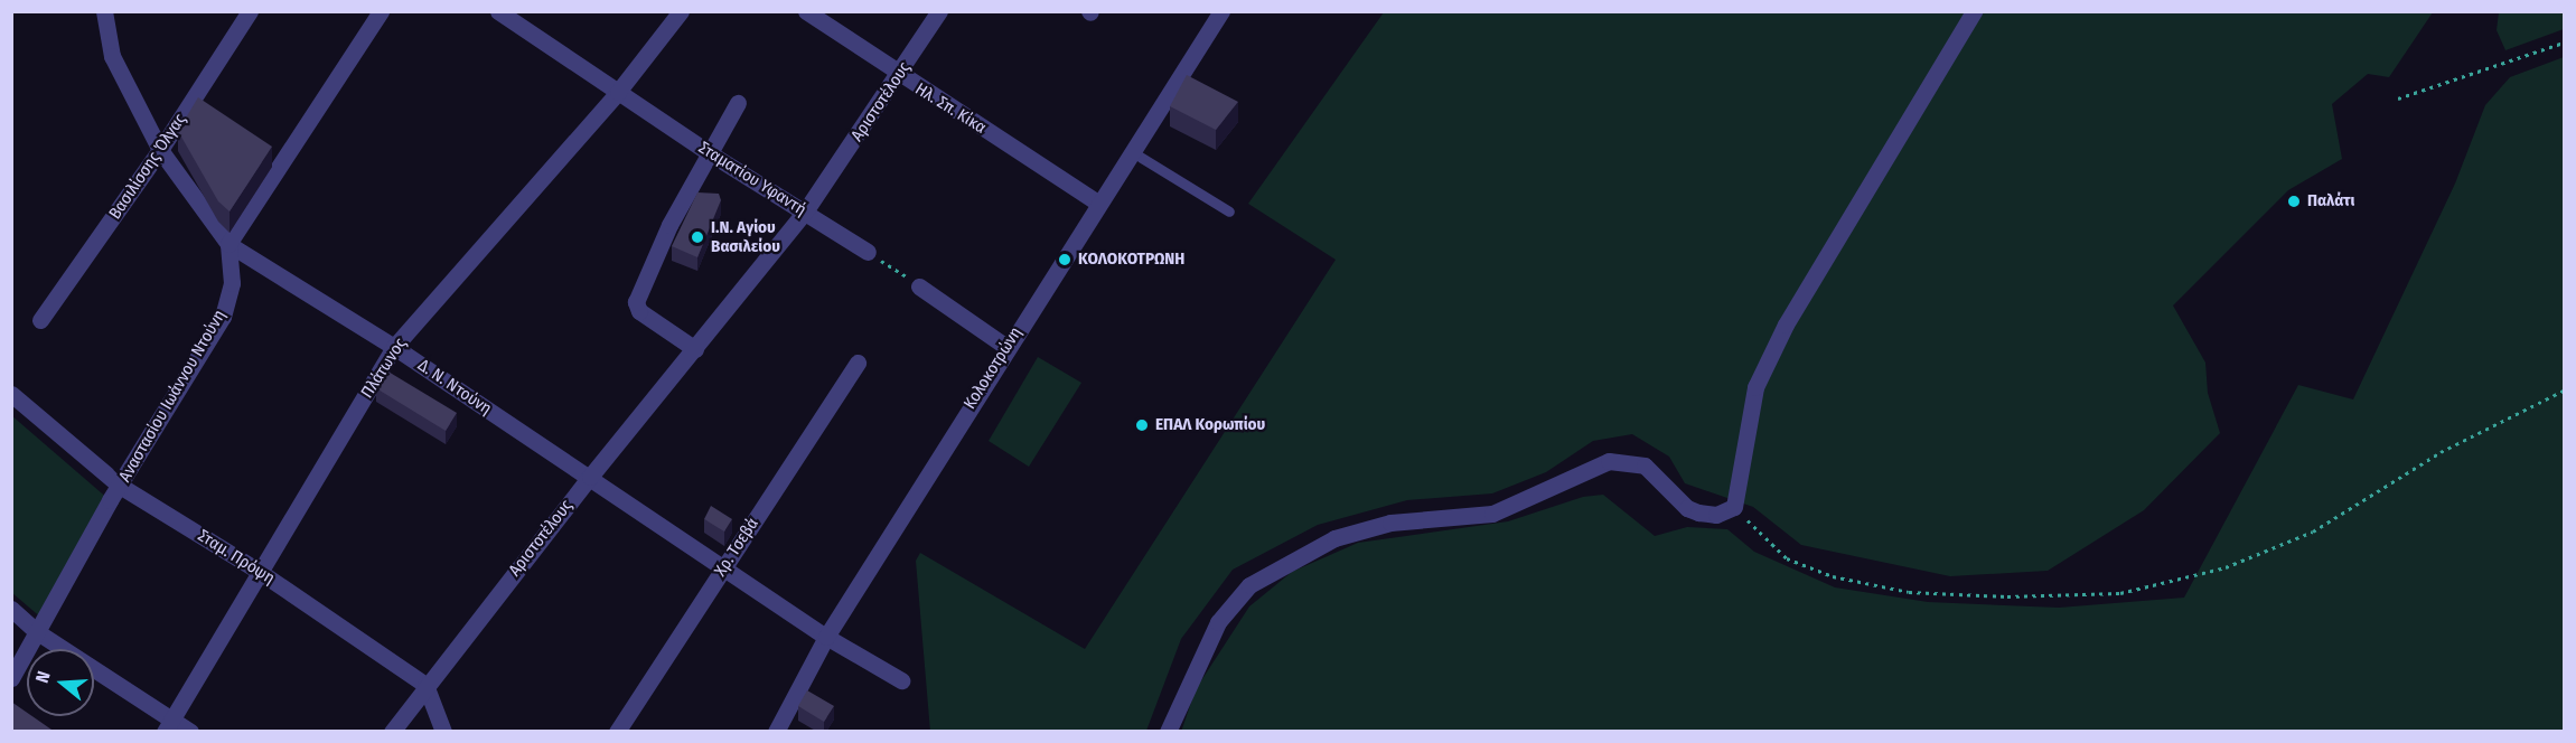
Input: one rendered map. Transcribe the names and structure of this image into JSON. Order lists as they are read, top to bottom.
{
  "streets": {
    "street": [
      "Αριστοτέλους",
      "Ηλ. Σπ. Κίκα",
      "Βασιλίσσης Όλγας",
      "Σταματίου Υφαντή",
      "Πλάτωνος",
      "Κολοκοτρώνη",
      "Δ. Ν. Ντούνη",
      "Αναστασίου Ιωάννου Ντούνη",
      "Χρ. Τσεβά",
      "Σταμ. Πρόψη"
    ]
  },
  "crossings": [
    ["Αριστοτέλους", "Ηλ. Σπ. Κίκα"],
    ["Αριστοτέλους", "Σταματίου Υφαντή"],
    ["Αριστοτέλους", "Δ. Ν. Ντούνη"],
    ["Αριστοτέλους", "Σταμ. Πρόψη"],
    ["Ηλ. Σπ. Κίκα", "Κολοκοτρώνη"],
    ["Βασιλίσσης Όλγας", "Δ. Ν. Ντούνη"],
    ["Σταματίου Υφαντή", "Πλάτωνος"],
    ["Πλάτωνος", "Δ. Ν. Ντούνη"],
    ["Πλάτωνος", "Σταμ. Πρόψη"],
    ["Κολοκοτρώνη", "Δ. Ν. Ντούνη"],
    ["Δ. Ν. Ντούνη", "Αναστασίου Ιωάννου Ντούνη"],
    ["Δ. Ν. Ντούνη", "Χρ. Τσεβά"],
    ["Αναστασίου Ιωάννου Ντούνη", "Σταμ. Πρόψη"]
  ],
  "places": [
    "Παλάτι",
    "Ι.Ν. Αγίου Βασιλείου",
    "ΚΟΛΟΚΟΤΡΩΝΗ",
    "ΕΠΑΛ Κορωπίου"
  ],
  "north": "left"
}
